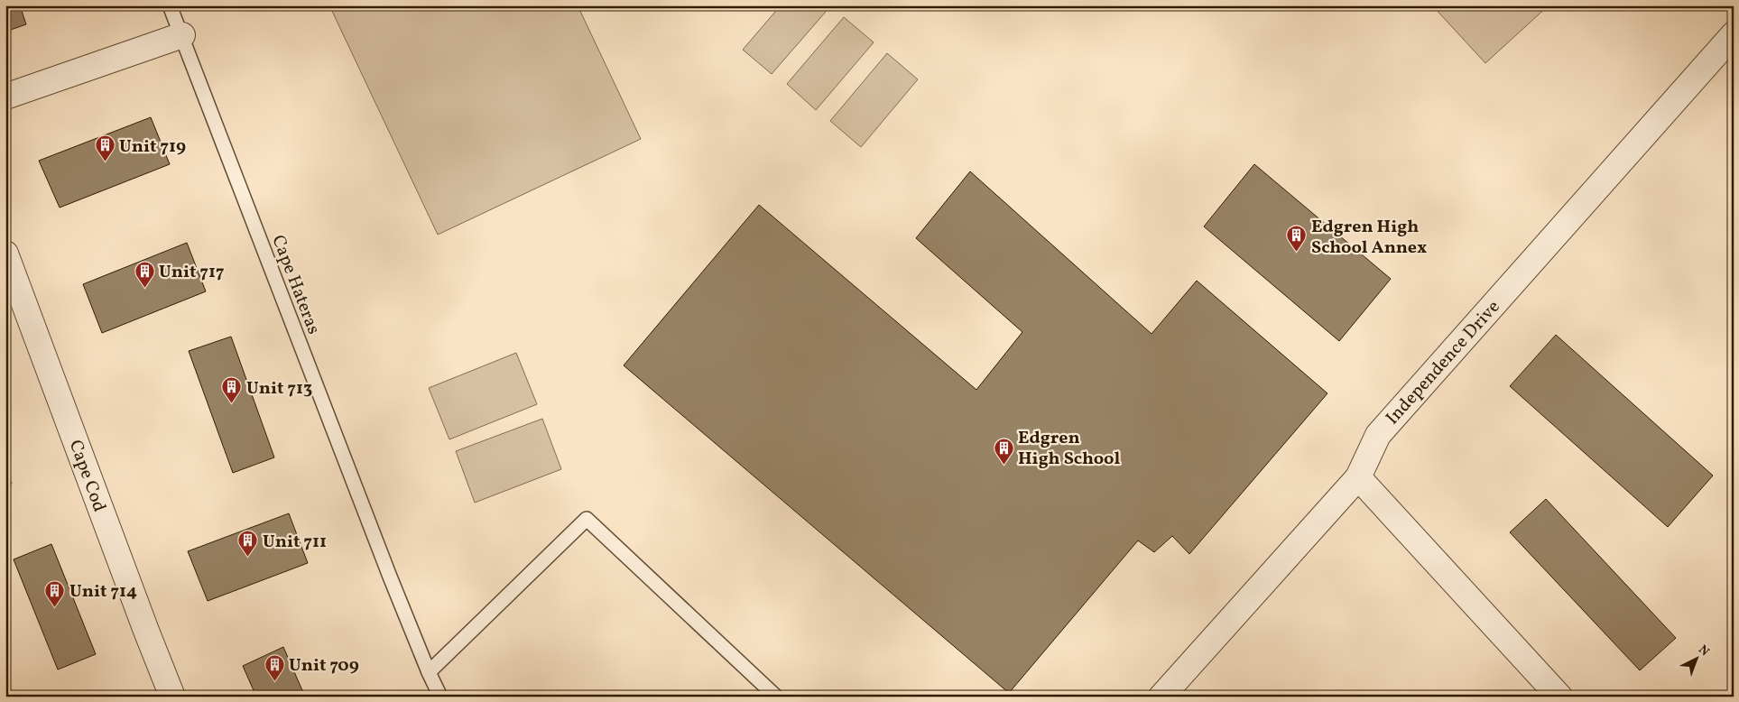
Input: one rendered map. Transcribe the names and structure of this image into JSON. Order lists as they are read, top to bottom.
{
  "streets": {
    "street": ["Independence Drive", "Cape Cod"],
    "lane": ["Cape Hateras"]
  },
  "places": {
    "building": [
      "Unit 719",
      "Edgren High School Annex",
      "Unit 717",
      "Unit 713",
      "Edgren High School",
      "Unit 711",
      "Unit 714",
      "Unit 709"
    ]
  },
  "north": "top right"
}
